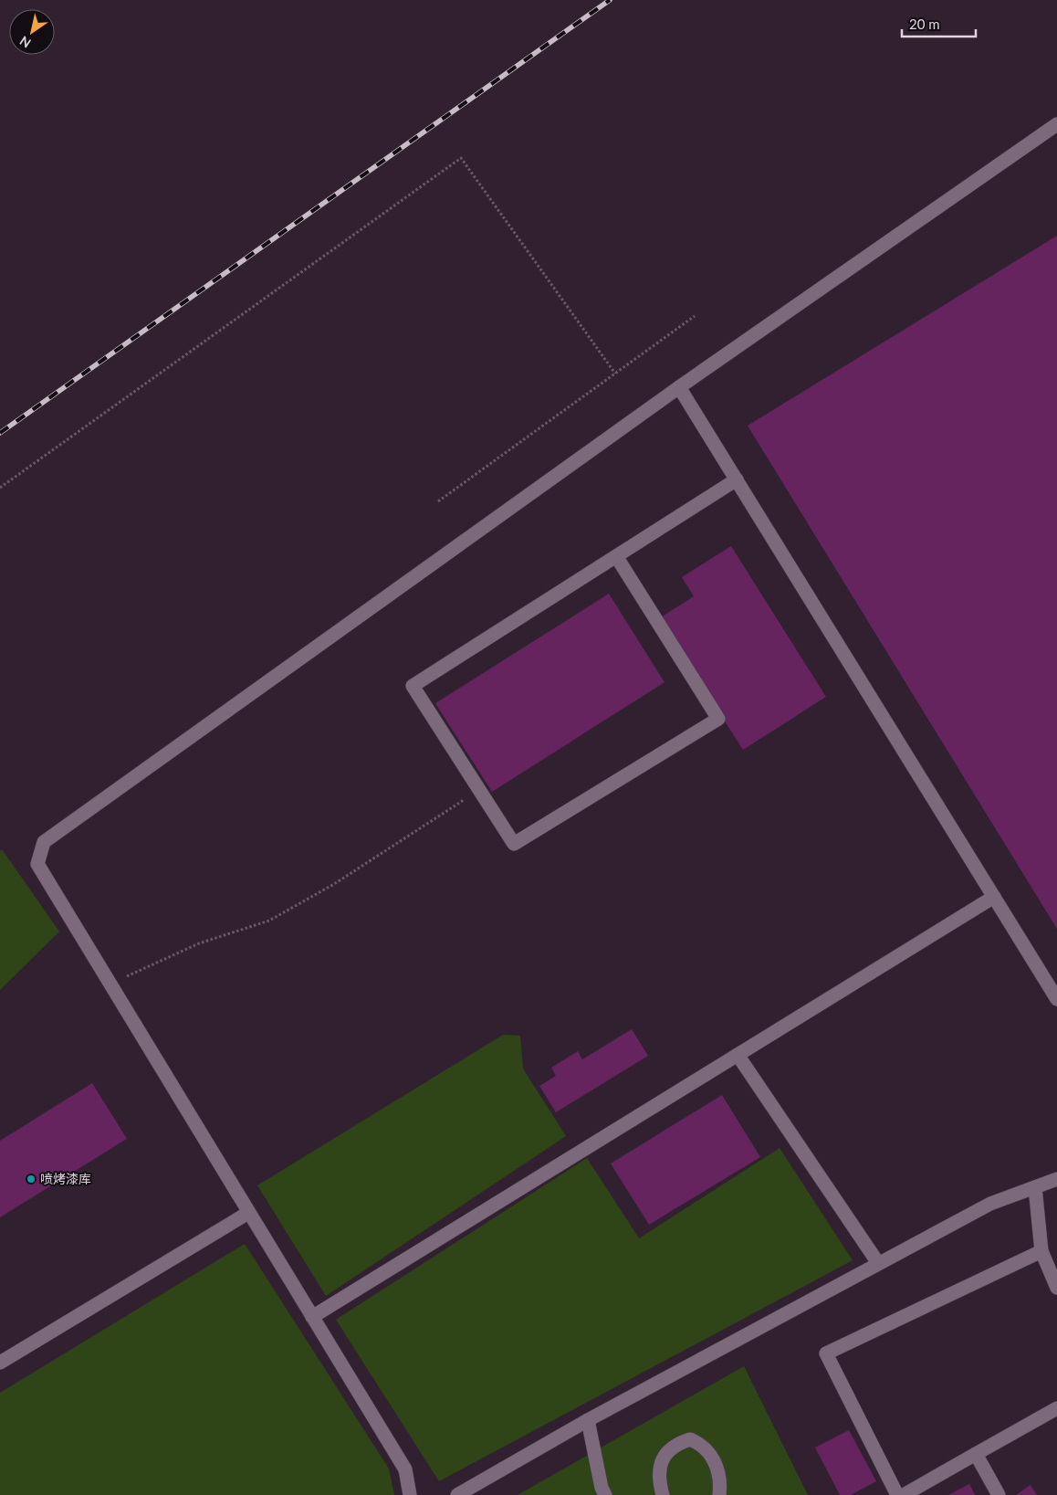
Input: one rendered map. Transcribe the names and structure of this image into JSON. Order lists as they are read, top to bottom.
{
  "places": ["喷烤漆库"],
  "scale_bar": "20 m",
  "north": "bottom left"
}
